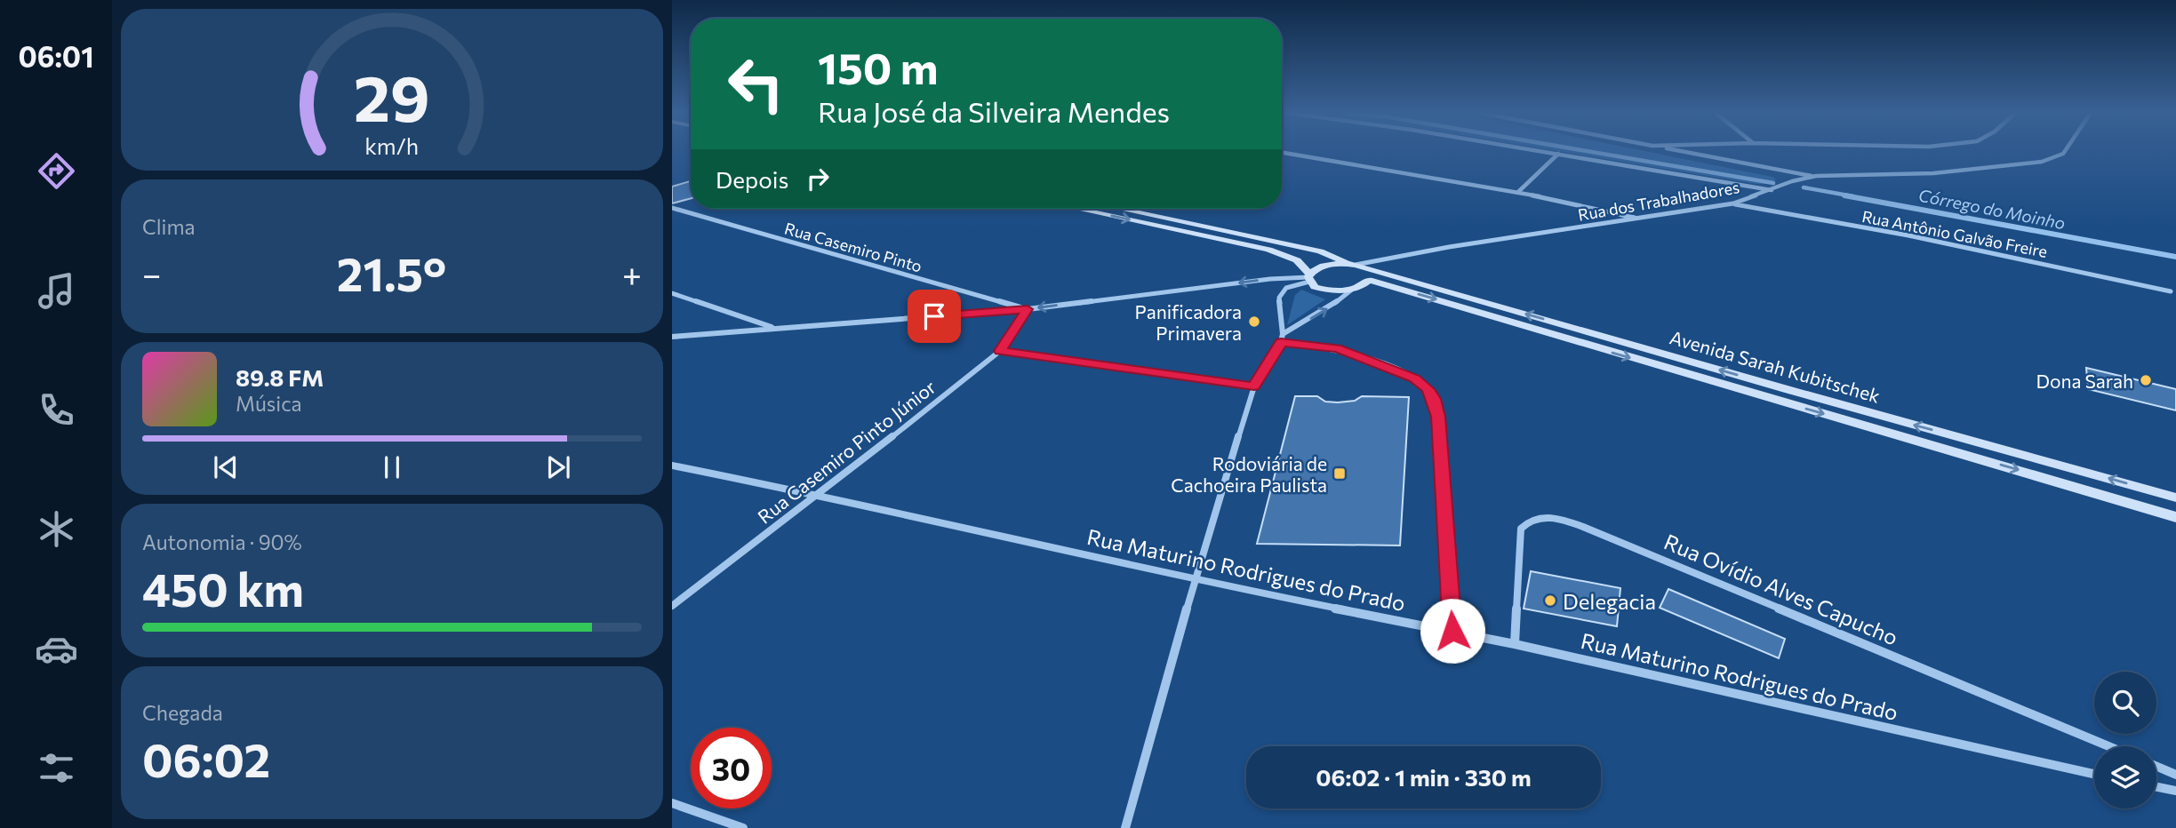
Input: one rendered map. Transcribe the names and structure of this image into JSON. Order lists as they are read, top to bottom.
{
  "streets": {
    "main road": ["Avenida Sarah Kubitschek"],
    "street": [
      "Rua dos Trabalhadores",
      "Rua Antônio Galvão Freire",
      "Rua Casemiro Pinto",
      "Rua Casemiro Pinto Júnior",
      "Rua Maturino Rodrigues do Prado",
      "Rua Ovídio Alves Capucho"
    ]
  },
  "crossings": [
    ["Rua dos Trabalhadores", "Rua Antônio Galvão Freire"],
    ["Rua dos Trabalhadores", "Avenida Sarah Kubitschek"],
    ["Rua Casemiro Pinto", "Rua Casemiro Pinto Júnior"],
    ["Rua Casemiro Pinto Júnior", "Rua Maturino Rodrigues do Prado"],
    ["Rua Maturino Rodrigues do Prado", "Rua Ovídio Alves Capucho"]
  ],
  "water": ["Córrego do Moinho"],
  "places": {
    "other": ["Panificadora Primavera", "Dona Sarah", "Delegacia"],
    "transit": ["Rodoviária de Cachoeira Paulista"]
  },
  "page": {
    "tabs": "06:01",
    "turn": ["150 m", "Rua José da Silveira Mendes"],
    "then": "Depois",
    "tile": [
      "Clima",
      ["Autonomia · 90%", "450 km"],
      ["Chegada", "06:02"]
    ],
    "heat": ["−", "21.5°", "+"],
    "song": ["89.8 FM", "Música"],
    "limit": "30",
    "trip": "06:02 · 1 min · 330 m",
    "gauge": ["29", "km/h"]
  }
}
